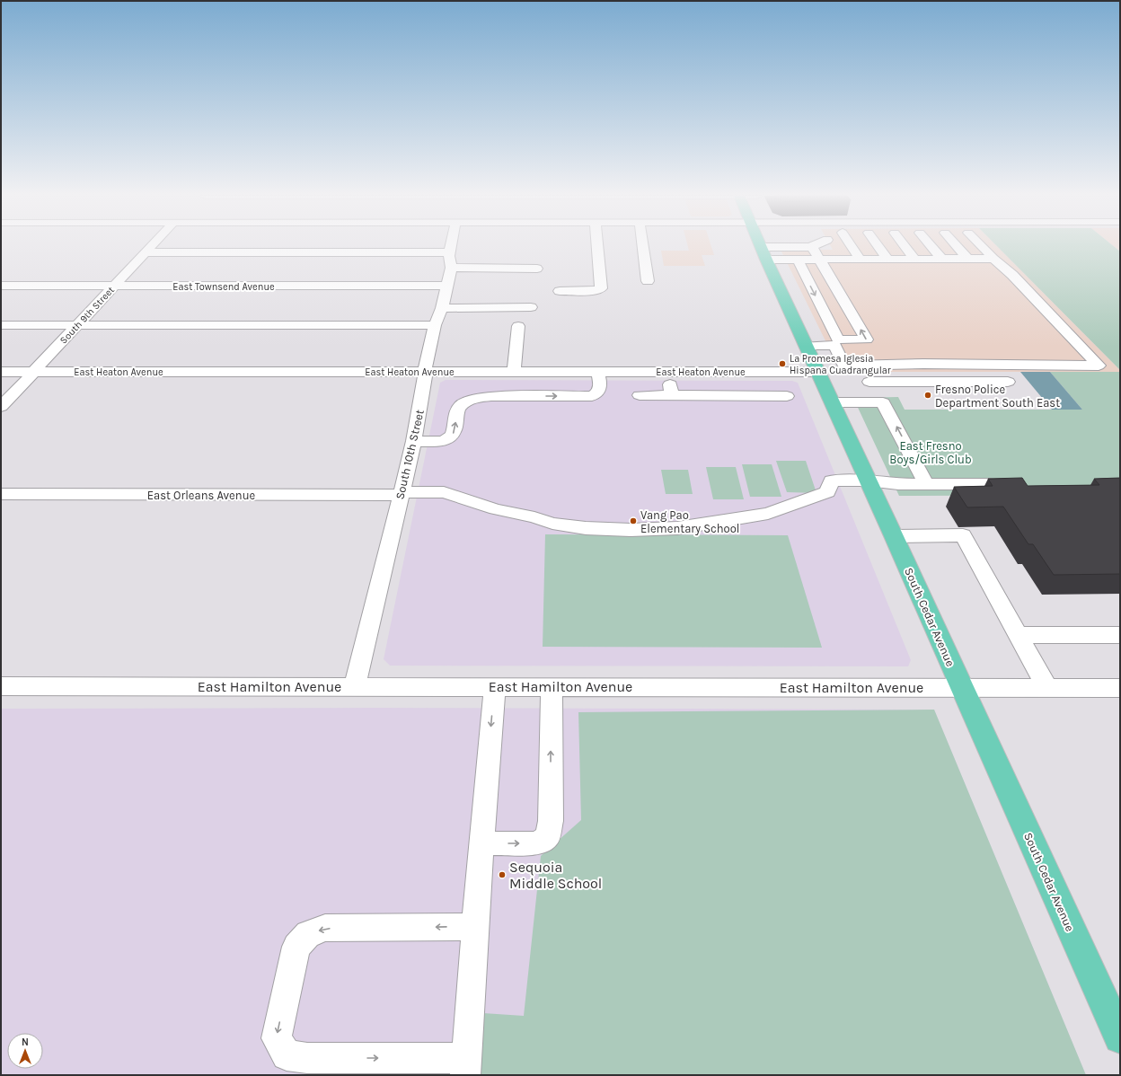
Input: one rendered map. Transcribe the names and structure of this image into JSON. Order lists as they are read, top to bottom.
{
  "streets": {
    "main road": ["South Cedar Avenue"],
    "street": [
      "East Townsend Avenue",
      "South 9th Street",
      "East Heaton Avenue",
      "South 10th Street",
      "East Orleans Avenue",
      "East Hamilton Avenue"
    ]
  },
  "crossings": [
    ["East Townsend Avenue", "South 9th Street"],
    ["East Townsend Avenue", "South 10th Street"],
    ["South 9th Street", "East Heaton Avenue"],
    ["East Heaton Avenue", "South 10th Street"],
    ["East Heaton Avenue", "South Cedar Avenue"],
    ["South 10th Street", "East Orleans Avenue"],
    ["South 10th Street", "East Hamilton Avenue"],
    ["East Orleans Avenue", "South Cedar Avenue"],
    ["South Cedar Avenue", "East Hamilton Avenue"]
  ],
  "parks": ["East Fresno Boys/Girls Club"],
  "places": [
    "La Promesa Iglesia Hispana Cuadrangular",
    "Fresno Police Department South East",
    "Vang Pao Elementary School",
    "Sequoia Middle School"
  ],
  "north": "top"
}
